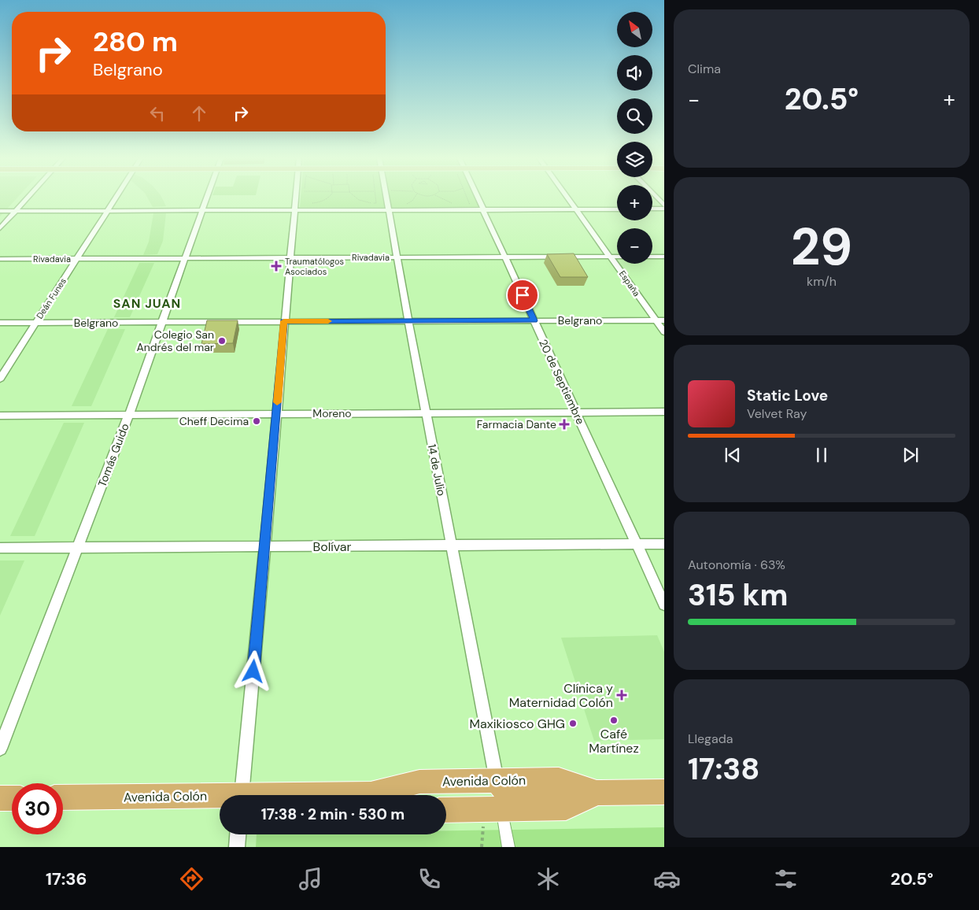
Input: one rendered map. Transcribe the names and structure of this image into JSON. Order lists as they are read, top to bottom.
{
  "streets": {
    "main road": ["Avenida Colón"],
    "street": [
      "Rivadavia",
      "España",
      "Deán Funes",
      "Belgrano",
      "20 de Septiembre",
      "Moreno",
      "Tomás Guido",
      "14 de Julio",
      "Bolívar"
    ]
  },
  "crossings": [
    ["Rivadavia", "España"],
    ["Rivadavia", "Deán Funes"],
    ["Rivadavia", "20 de Septiembre"],
    ["Rivadavia", "Tomás Guido"],
    ["Rivadavia", "14 de Julio"],
    ["España", "Belgrano"],
    ["Deán Funes", "Belgrano"],
    ["Belgrano", "20 de Septiembre"],
    ["Belgrano", "Tomás Guido"],
    ["Belgrano", "14 de Julio"],
    ["20 de Septiembre", "Moreno"],
    ["20 de Septiembre", "Bolívar"],
    ["Moreno", "Tomás Guido"],
    ["Moreno", "14 de Julio"],
    ["Tomás Guido", "Bolívar"],
    ["14 de Julio", "Bolívar"],
    ["14 de Julio", "Avenida Colón"]
  ],
  "districts": ["SAN JUAN"],
  "places": {
    "health": ["Traumatólogos Asociados", "Farmacia Dante", "Clínica y Maternidad Colón"],
    "other": [
      "Colegio San Andrés del mar",
      "Cheff Decima",
      "Café Martínez",
      "Maxikiosco GHG"
    ]
  },
  "north": "top left",
  "page": {
    "tile": [
      "Clima",
      ["29", "km/h"],
      ["Autonomía · 63%", "315 km"],
      ["Llegada", "17:38"]
    ],
    "map_buttons": ["+", "−"],
    "turn": ["280 m", "Belgrano"],
    "heat": ["−", "20.5°", "+"],
    "song": ["Static Love", "Velvet Ray"],
    "limit": "30",
    "trip": "17:38 · 2 min · 530 m",
    "tabs": ["17:36", "20.5°"]
  }
}
